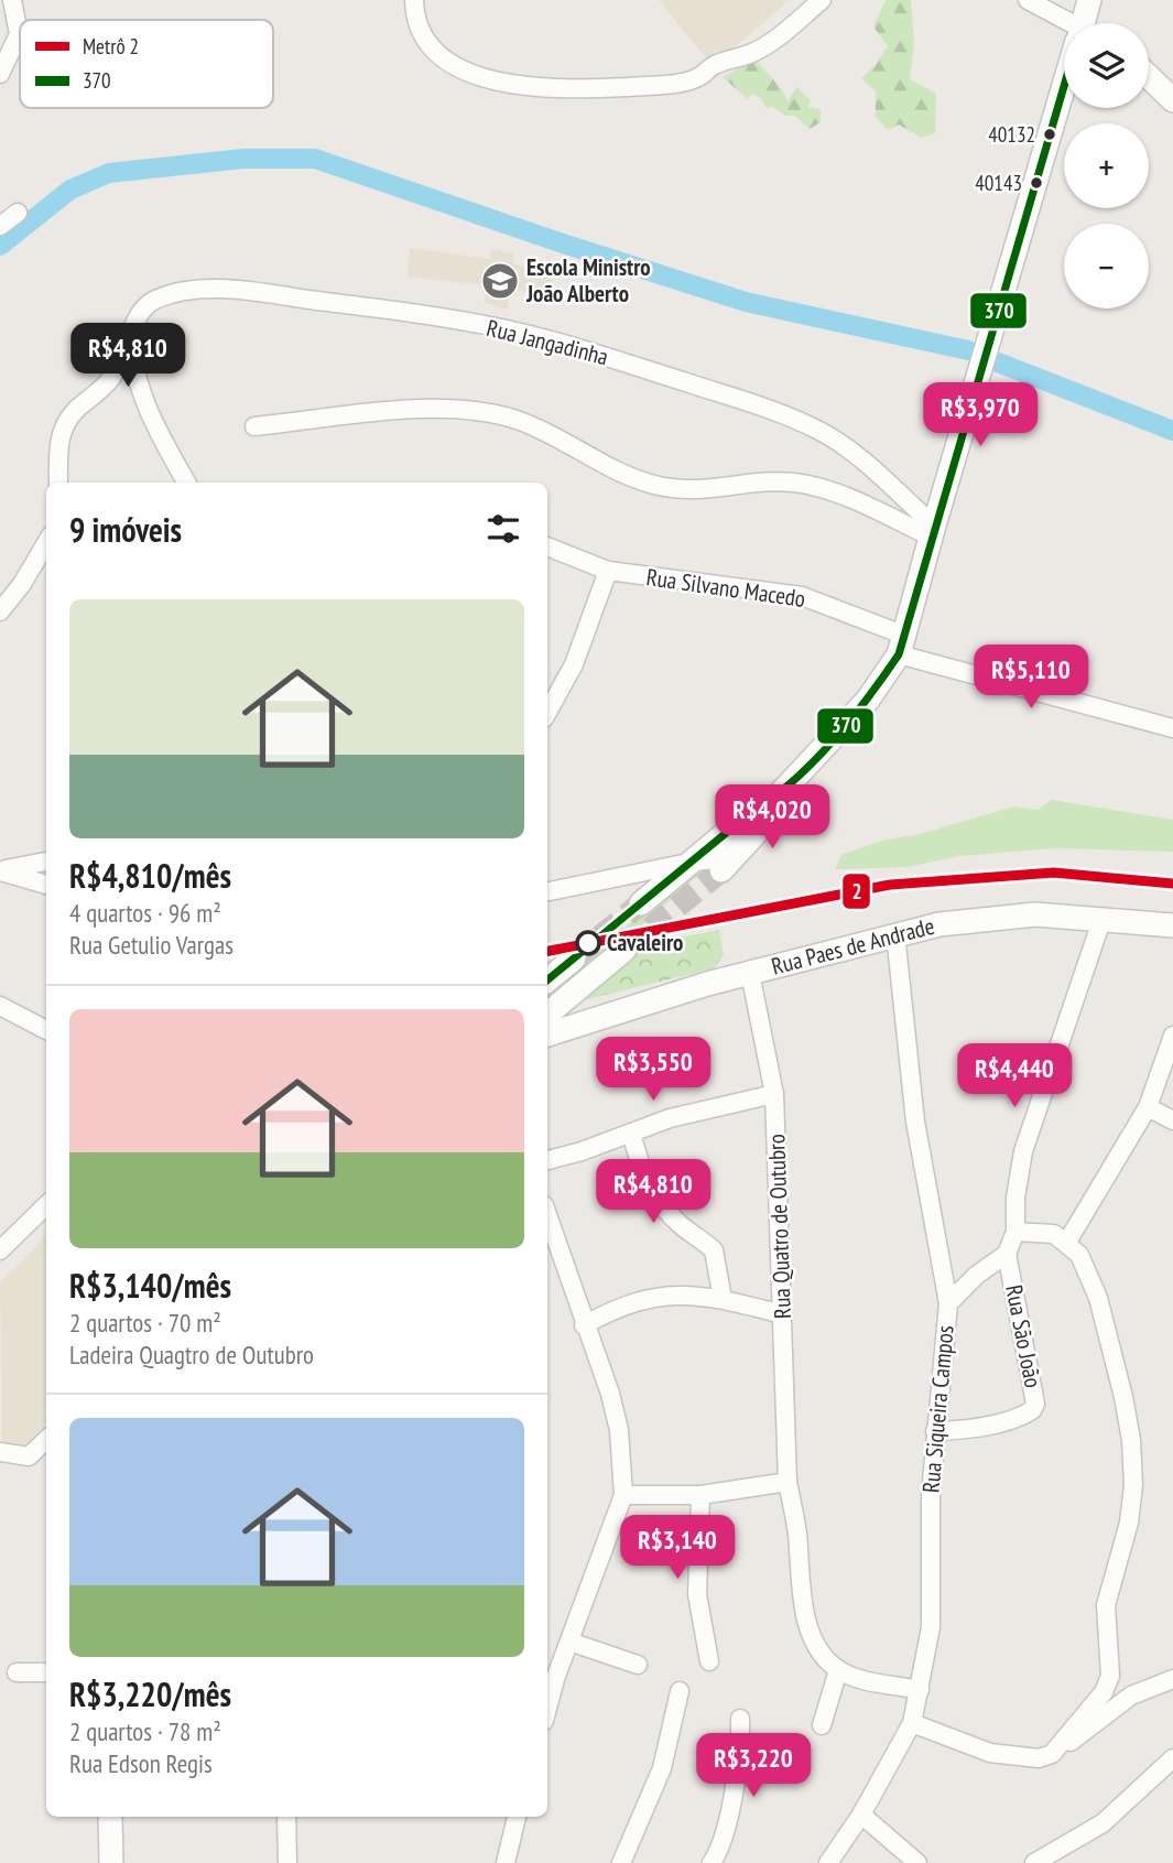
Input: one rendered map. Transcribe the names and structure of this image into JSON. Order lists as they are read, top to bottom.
{
  "streets": {
    "main road": ["Rua Paes de Andrade"],
    "street": [
      "Rua Jangadinha",
      "Rua Silvano Macedo",
      "Rua Quatro de Outubro",
      "Rua São João",
      "Rua Siqueira Campos"
    ]
  },
  "crossings": [
    ["Rua Paes de Andrade", "Rua Quatro de Outubro"],
    ["Rua Paes de Andrade", "Rua Siqueira Campos"],
    ["Rua São João", "Rua Siqueira Campos"]
  ],
  "places": {
    "other": ["40132", "40143", "Cavaleiro"],
    "school or university": ["Escola Ministro João Alberto"]
  },
  "lines": ["transit line 370", "metro line 2"],
  "legend": ["Metrô 2", "370"],
  "page": {
    "map_buttons": ["+", "−"],
    "price": [
      "R$4,810",
      "R$3,970",
      "R$5,110",
      "R$4,020",
      "R$3,550",
      "R$4,440",
      "R$4,810",
      "R$3,140",
      "R$3,220"
    ],
    "heading": "9 imóveis",
    "list": [
      {
        "name": "R$4,810/mês",
        "note": "4 quartos · 96 m² · Rua Getulio Vargas"
      },
      {
        "name": "R$3,140/mês",
        "note": "2 quartos · 70 m² · Ladeira Quagtro de Outubro"
      },
      {
        "name": "R$3,220/mês",
        "note": "2 quartos · 78 m² · Rua Edson Regis"
      }
    ]
  }
}
